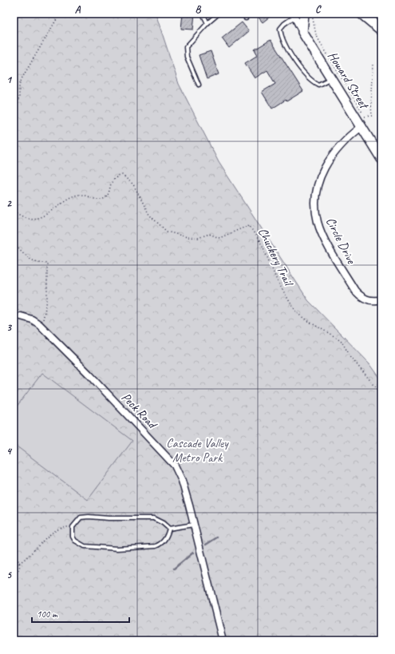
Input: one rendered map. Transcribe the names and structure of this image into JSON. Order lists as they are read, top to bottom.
{
  "streets": {
    "main road": ["Howard Street"],
    "street": ["Circle Drive", "Peck Road"],
    "path": ["Chuckery Trail"]
  },
  "crossings": [
    ["Howard Street", "Circle Drive"]
  ],
  "parks": ["Cascade Valley Metro Park"],
  "scale_bar": "100 m",
  "grid": {
    "columns": ["A", "B", "C"],
    "rows": [
      "1",
      "2",
      "3",
      "4",
      "5"
    ]
  }
}
